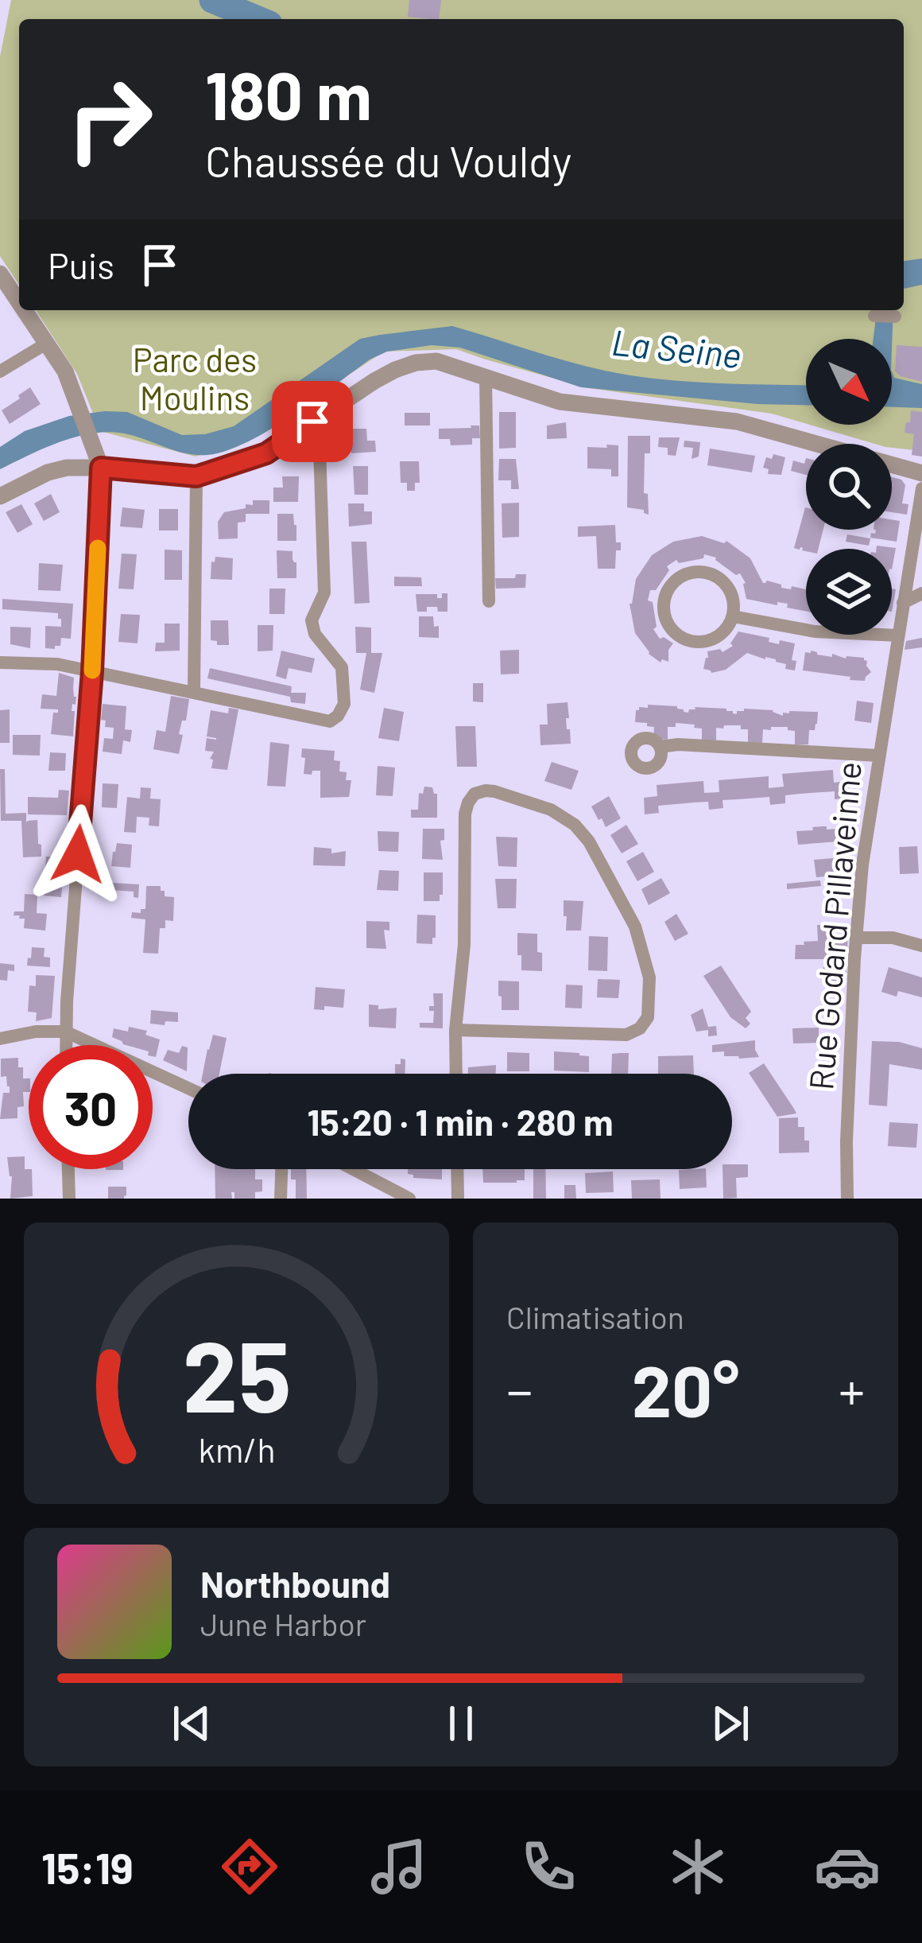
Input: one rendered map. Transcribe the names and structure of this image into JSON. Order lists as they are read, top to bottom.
{
  "streets": {
    "street": ["Rue Godard Pillaveinne"]
  },
  "water": ["La Seine"],
  "parks": ["Parc des Moulins"],
  "north": "bottom right",
  "page": {
    "turn": ["180 m", "Chaussée du Vouldy"],
    "then": "Puis",
    "limit": "30",
    "trip": "15:20 · 1 min · 280 m",
    "tile": "Climatisation",
    "heat": ["−", "20°", "+"],
    "song": ["Northbound", "June Harbor"],
    "tabs": "15:19",
    "gauge": ["25", "km/h"]
  }
}
